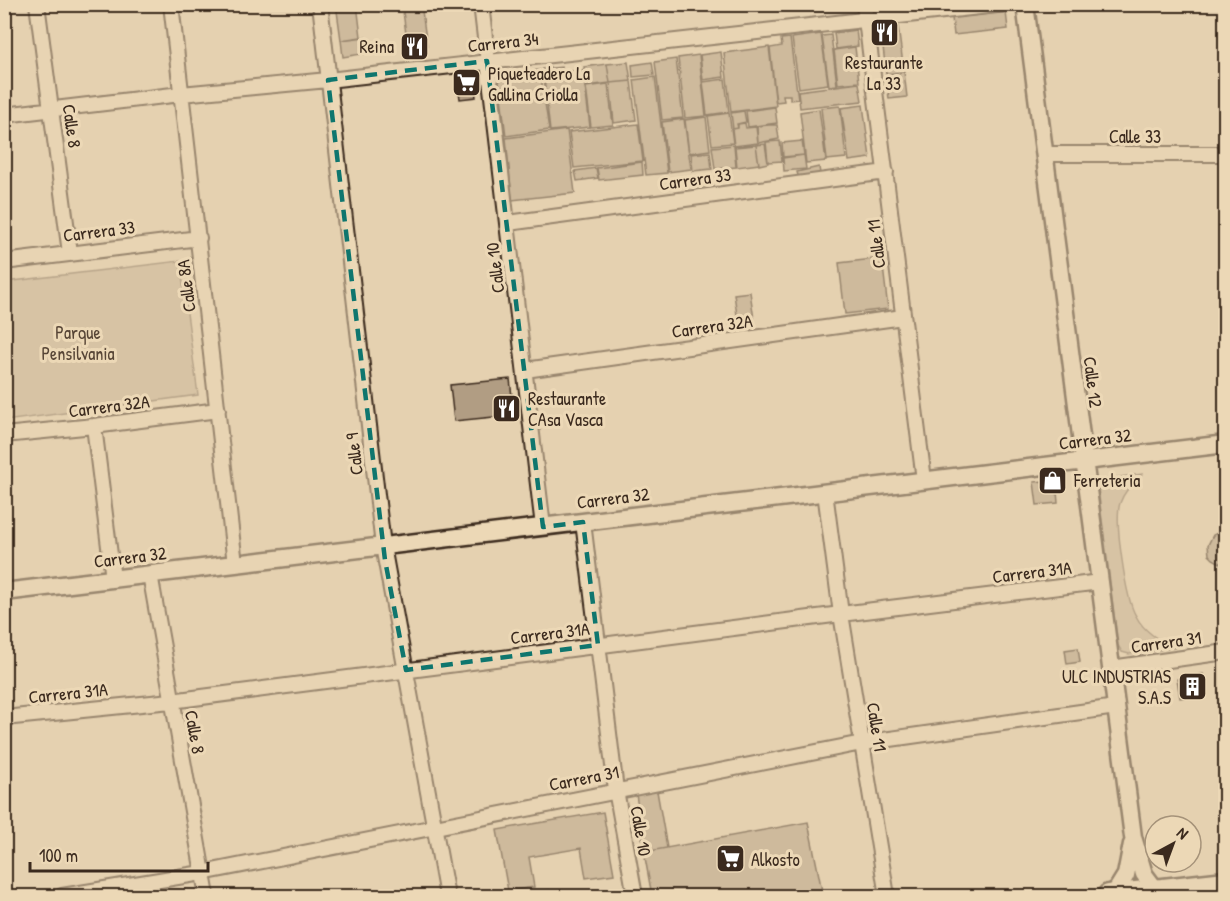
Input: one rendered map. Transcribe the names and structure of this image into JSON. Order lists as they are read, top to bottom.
{
  "streets": {
    "street": [
      "Carrera 34",
      "Calle 8",
      "Calle 33",
      "Carrera 33",
      "Calle 11",
      "Calle 10",
      "Calle 8A",
      "Carrera 32A",
      "Calle 12",
      "Carrera 32",
      "Calle 9",
      "Carrera 31A",
      "Carrera 31"
    ]
  },
  "crossings": [
    ["Carrera 34", "Calle 8"],
    ["Carrera 34", "Calle 11"],
    ["Carrera 34", "Calle 10"],
    ["Carrera 34", "Calle 8A"],
    ["Carrera 34", "Calle 9"],
    ["Calle 8", "Carrera 33"],
    ["Calle 8", "Carrera 32"],
    ["Calle 8", "Carrera 31A"],
    ["Calle 8", "Carrera 31"],
    ["Calle 33", "Calle 12"],
    ["Carrera 33", "Calle 11"],
    ["Carrera 33", "Calle 10"],
    ["Carrera 33", "Calle 8A"],
    ["Calle 11", "Carrera 32A"],
    ["Calle 11", "Carrera 32"],
    ["Calle 11", "Carrera 31A"],
    ["Calle 11", "Carrera 31"],
    ["Calle 10", "Carrera 32A"],
    ["Calle 10", "Carrera 32"],
    ["Calle 10", "Carrera 31A"],
    ["Calle 10", "Carrera 31"],
    ["Calle 8A", "Carrera 32A"],
    ["Calle 8A", "Carrera 32"],
    ["Calle 12", "Carrera 32"],
    ["Calle 12", "Carrera 31A"],
    ["Calle 12", "Carrera 31"],
    ["Carrera 32", "Calle 9"],
    ["Calle 9", "Carrera 31A"],
    ["Calle 9", "Carrera 31"]
  ],
  "parks": ["Parque Pensilvania"],
  "places": {
    "restaurant": ["Restaurante La 33", "Reina", "Restaurante CAsa Vasca"],
    "supermarket": ["Piqueteadero La Gallina Criolla", "Alkosto"],
    "shop": ["Ferreteria"],
    "building": ["ULC INDUSTRIAS S.A.S"]
  },
  "scale_bar": "100 m",
  "north": "top right"
}
